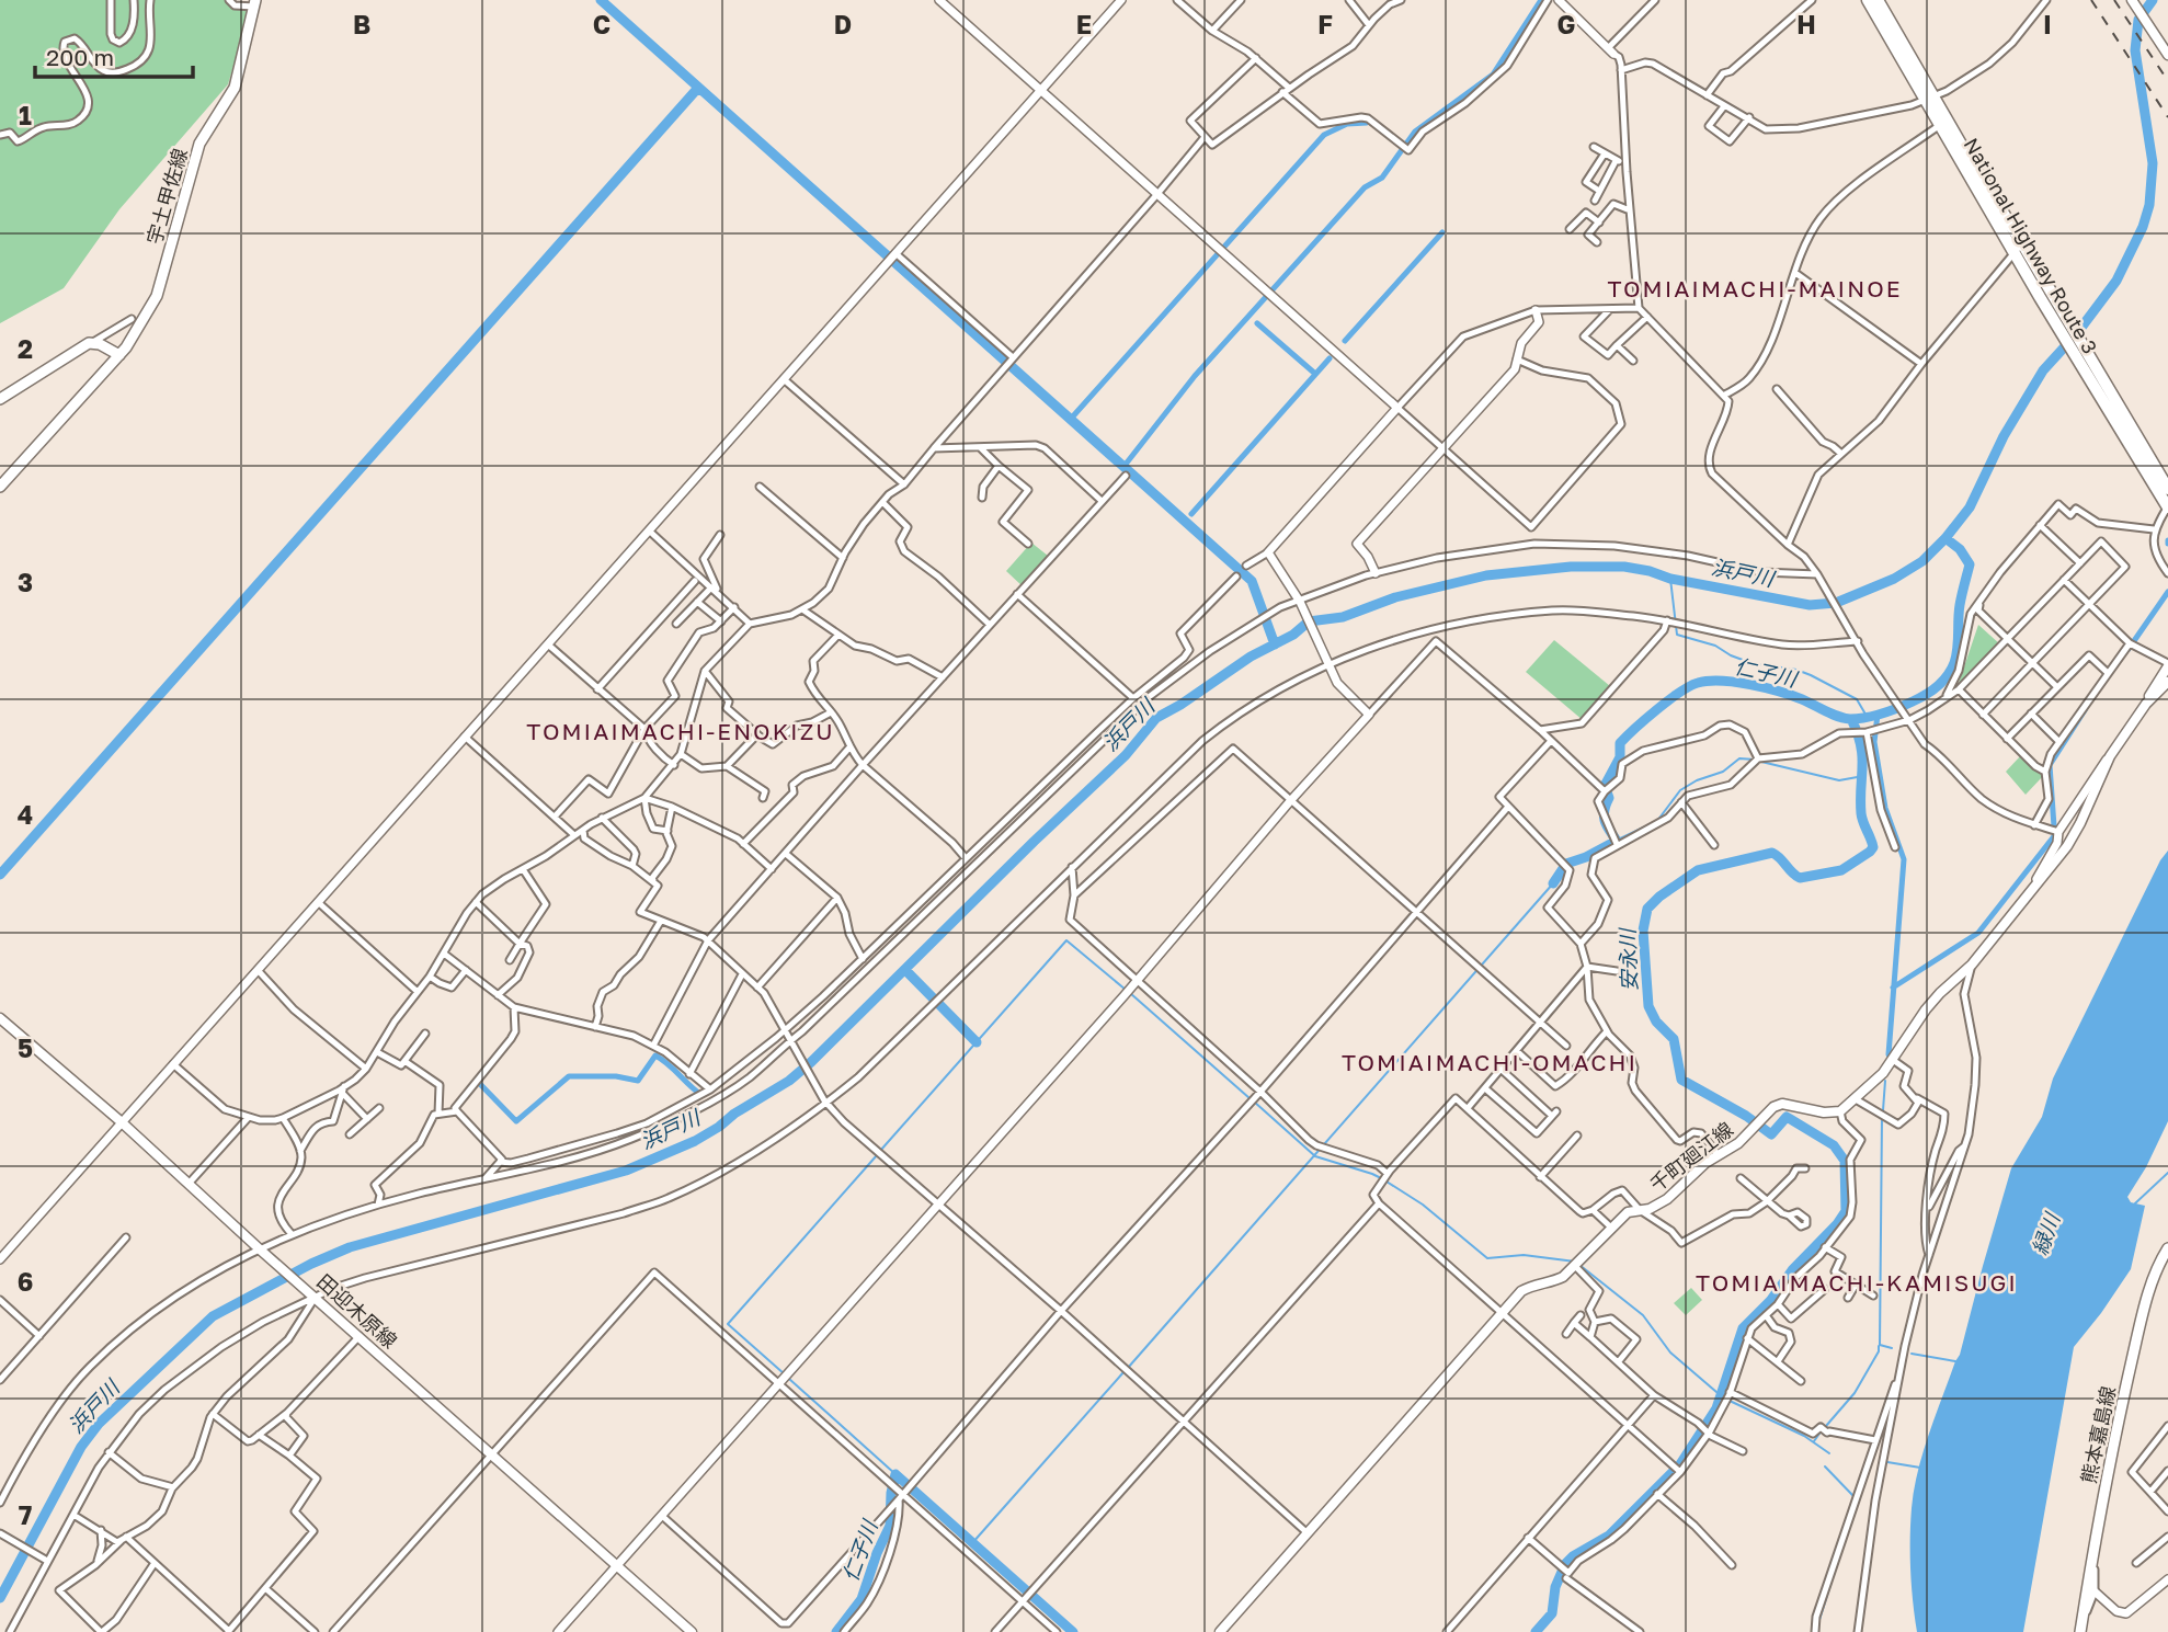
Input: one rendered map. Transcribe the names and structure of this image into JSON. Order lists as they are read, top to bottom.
{
  "streets": {
    "highway": ["National Highway Route 3"],
    "main road": [
      "宇土甲佐線",
      "千町廻江線",
      "田迎木原線",
      "熊本嘉島線"
    ]
  },
  "districts": [
    "TOMIAIMACHI-MAINOE",
    "TOMIAIMACHI-ENOKIZU",
    "TOMIAIMACHI-OMACHI",
    "TOMIAIMACHI-KAMISUGI"
  ],
  "water": [
    "浜戸川",
    "仁子川",
    "安永川",
    "緑川"
  ],
  "scale_bar": "200 m",
  "grid": {
    "columns": [
      "B",
      "C",
      "D",
      "E",
      "F",
      "G",
      "H",
      "I"
    ],
    "rows": [
      "1",
      "2",
      "3",
      "4",
      "5",
      "6",
      "7"
    ]
  }
}
